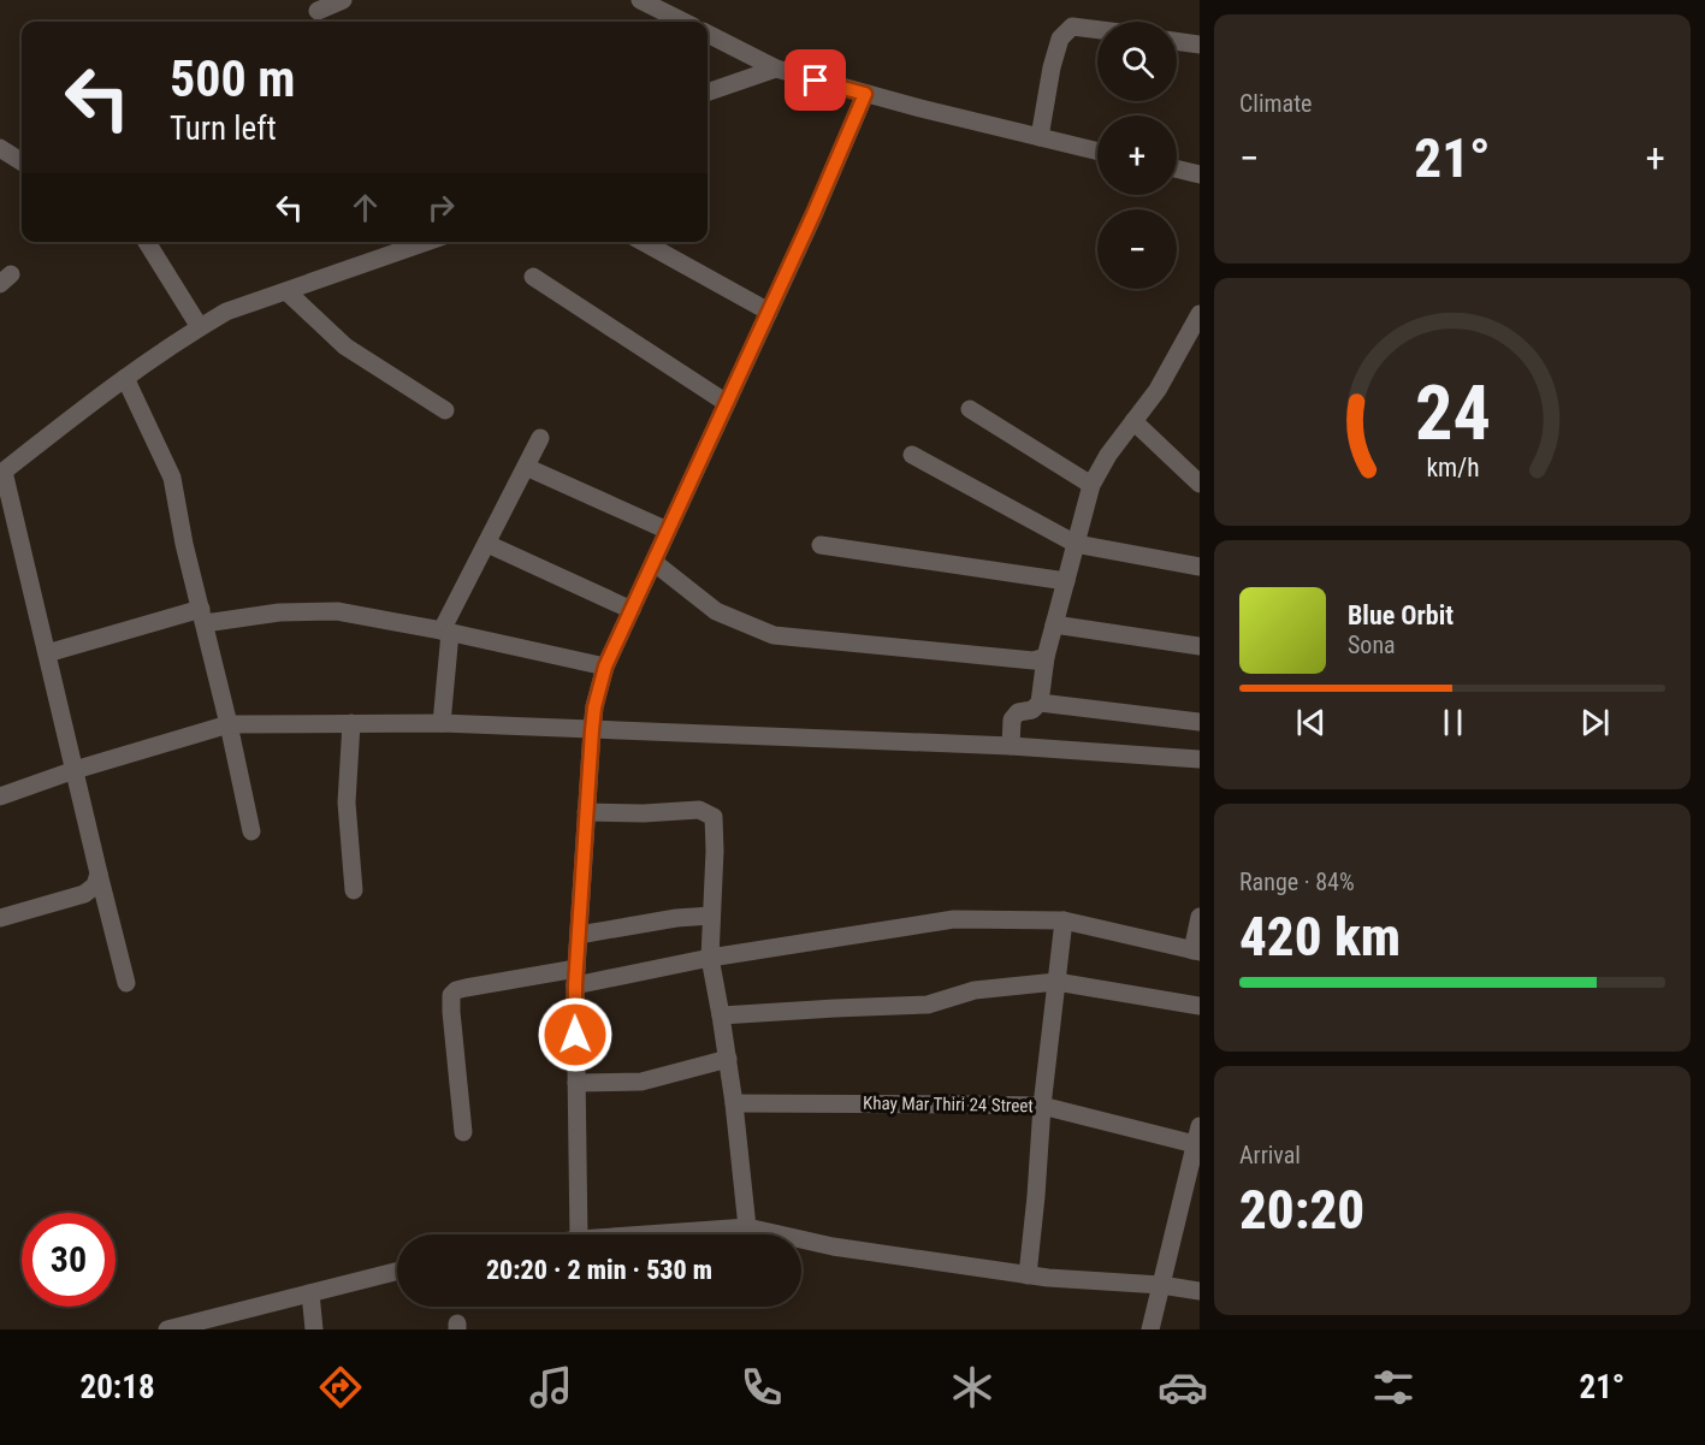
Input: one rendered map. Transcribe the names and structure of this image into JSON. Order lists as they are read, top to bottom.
{
  "streets": {
    "street": ["Khay Mar Thiri 24 Street"]
  },
  "page": {
    "tile": [
      "Climate",
      ["Range · 84%", "420 km"],
      ["Arrival", "20:20"]
    ],
    "map_buttons": ["+", "−"],
    "turn": ["500 m", "Turn left"],
    "heat": ["−", "21°", "+"],
    "song": ["Blue Orbit", "Sona"],
    "limit": "30",
    "trip": "20:20 · 2 min · 530 m",
    "tabs": ["20:18", "21°"],
    "gauge": ["24", "km/h"]
  }
}
